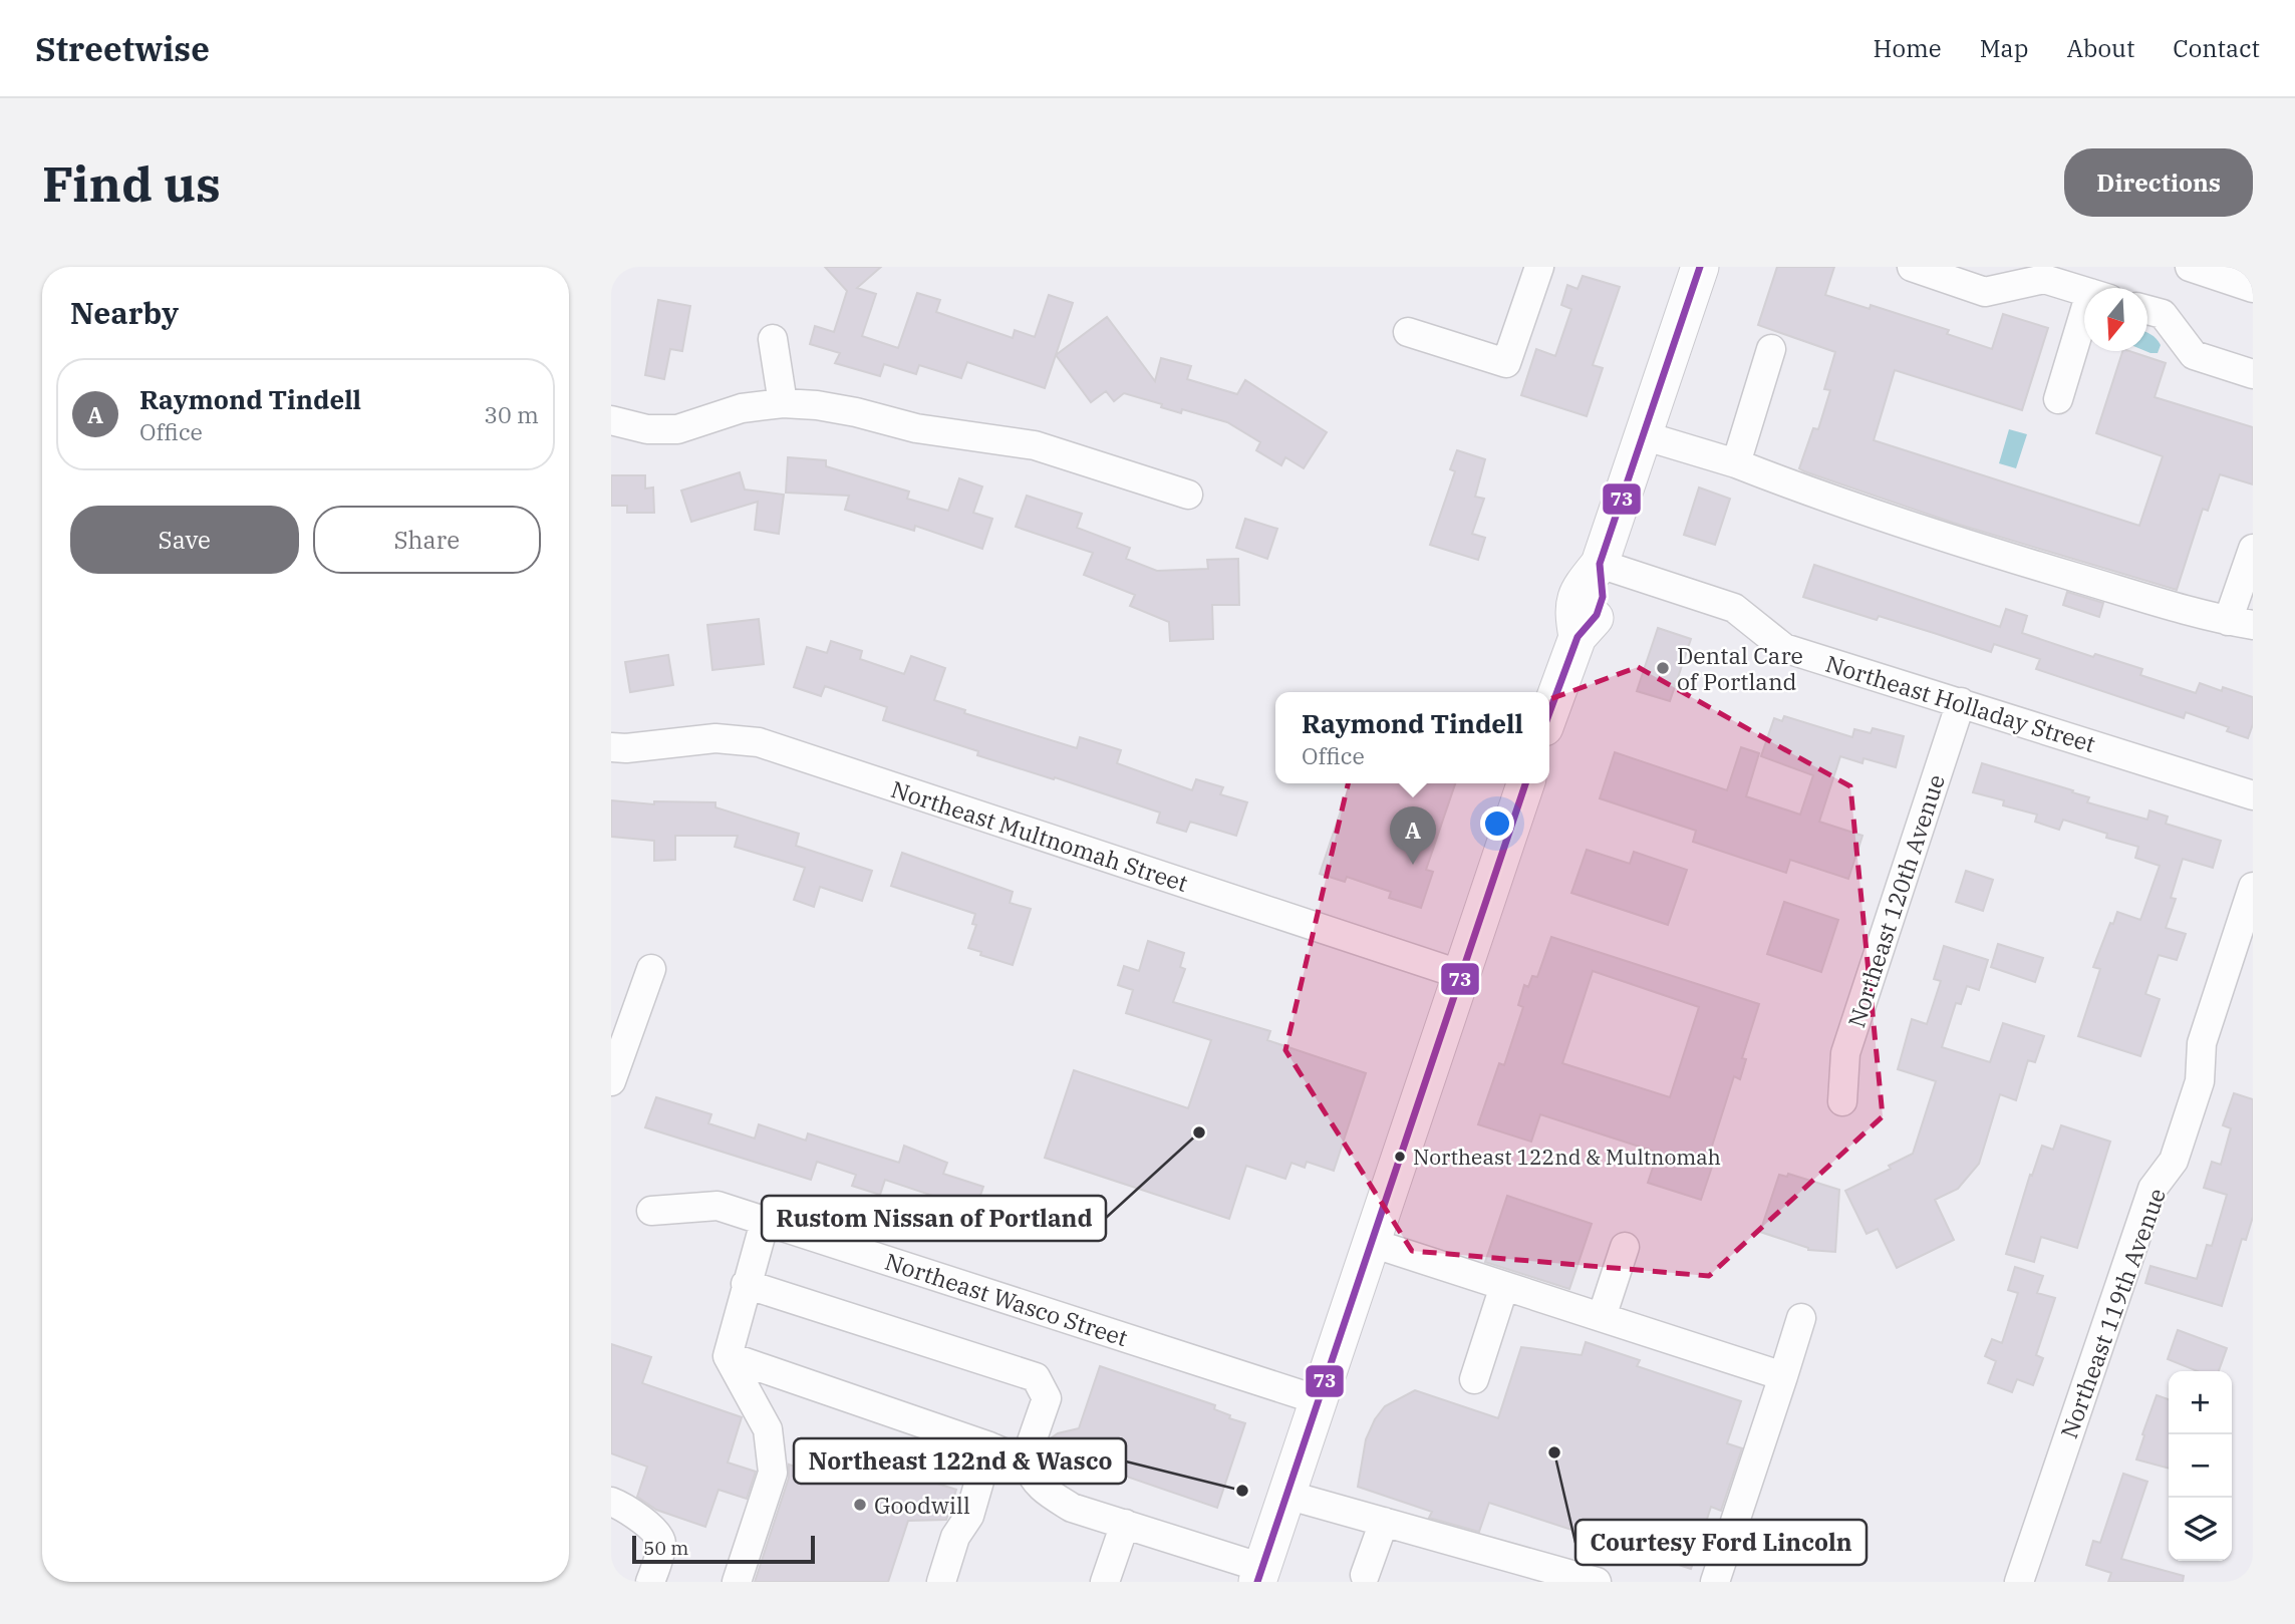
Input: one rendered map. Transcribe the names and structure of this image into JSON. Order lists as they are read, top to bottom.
{
  "streets": {
    "street": [
      "Northeast Holladay Street",
      "Northeast Multnomah Street",
      "Northeast 120th Avenue",
      "Northeast Wasco Street",
      "Northeast 119th Avenue"
    ]
  },
  "crossings": [
    ["Northeast Holladay Street", "Northeast 120th Avenue"]
  ],
  "places": [
    "Dental Care of Portland",
    "Rustom Nissan of Portland",
    "Northeast 122nd & Multnomah",
    "Courtesy Ford Lincoln",
    "Northeast 122nd & Wasco",
    "Goodwill"
  ],
  "lines": ["transit line 73"],
  "scale_bar": "50 m",
  "north": "bottom",
  "page": {
    "header": "Streetwise",
    "nav": [
      "Home",
      "Map",
      "About",
      "Contact"
    ],
    "buttons": [
      "Directions",
      ["Save", "Share"]
    ],
    "title": "Find us",
    "heading": "Nearby",
    "list": [
      {
        "mark": "A",
        "name": "Raymond Tindell",
        "note": "Office",
        "value": "30 m"
      }
    ],
    "popup": ["Raymond Tindell", "Office"],
    "pins": "A",
    "map_buttons": ["+", "−"],
    "scale": "50 m"
  }
}
